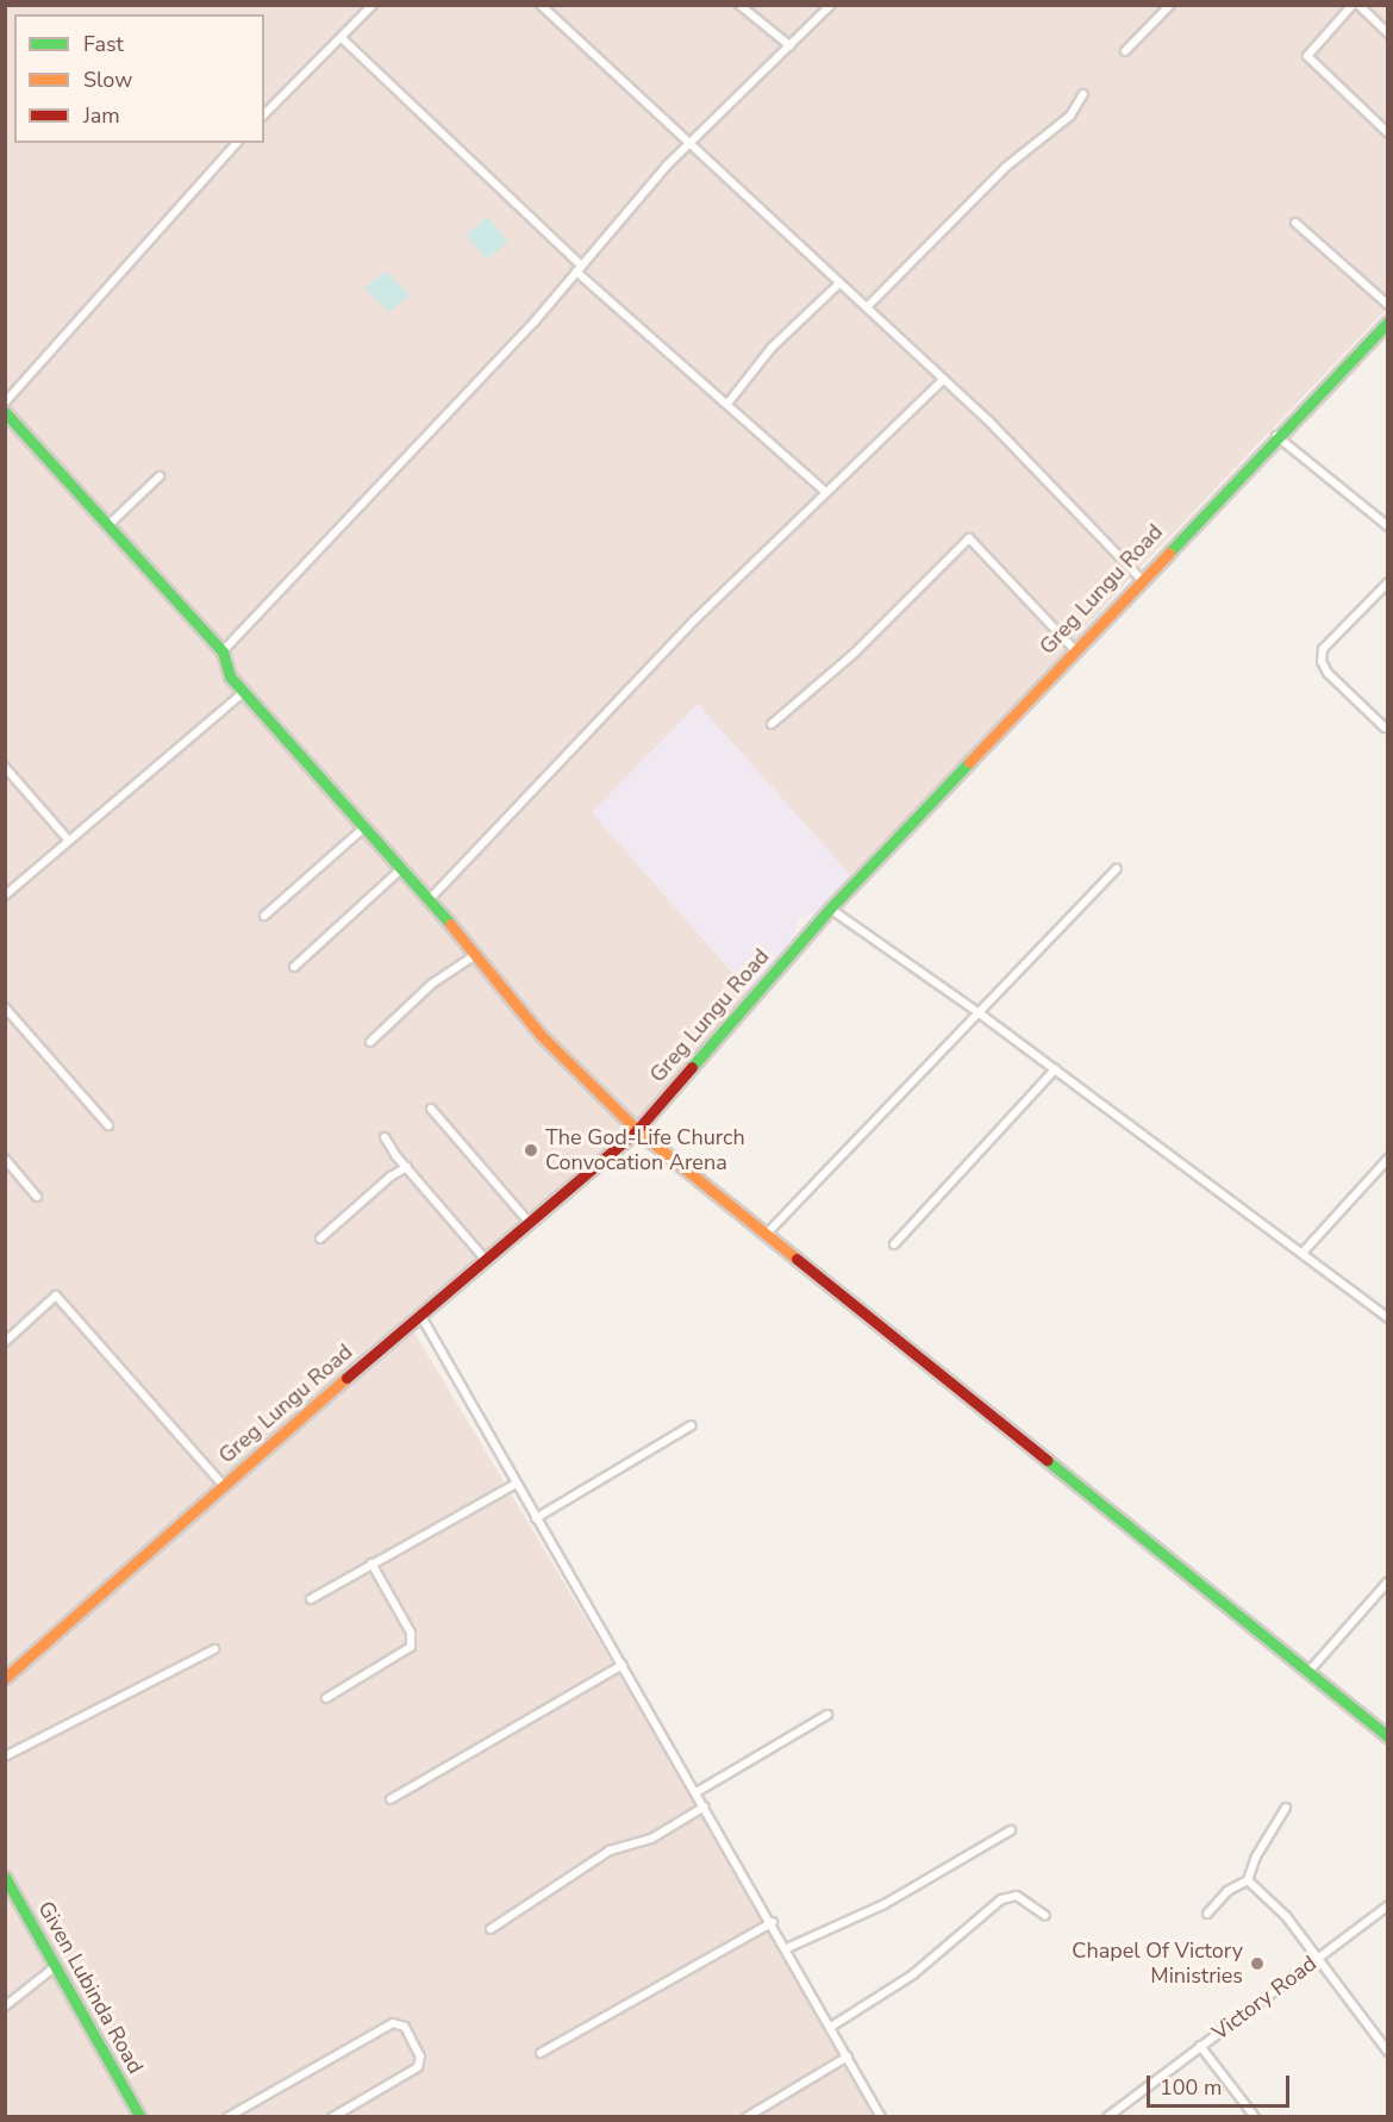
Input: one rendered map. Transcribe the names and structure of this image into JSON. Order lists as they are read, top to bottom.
{
  "streets": {
    "street": ["Greg Lungu Road", "Given Lubinda Road", "Victory Road"]
  },
  "places": ["The God-Life Church Convocation Arena", "Chapel Of Victory Ministries"],
  "legend": ["Fast", "Slow", "Jam"],
  "scale_bar": "100 m"
}
